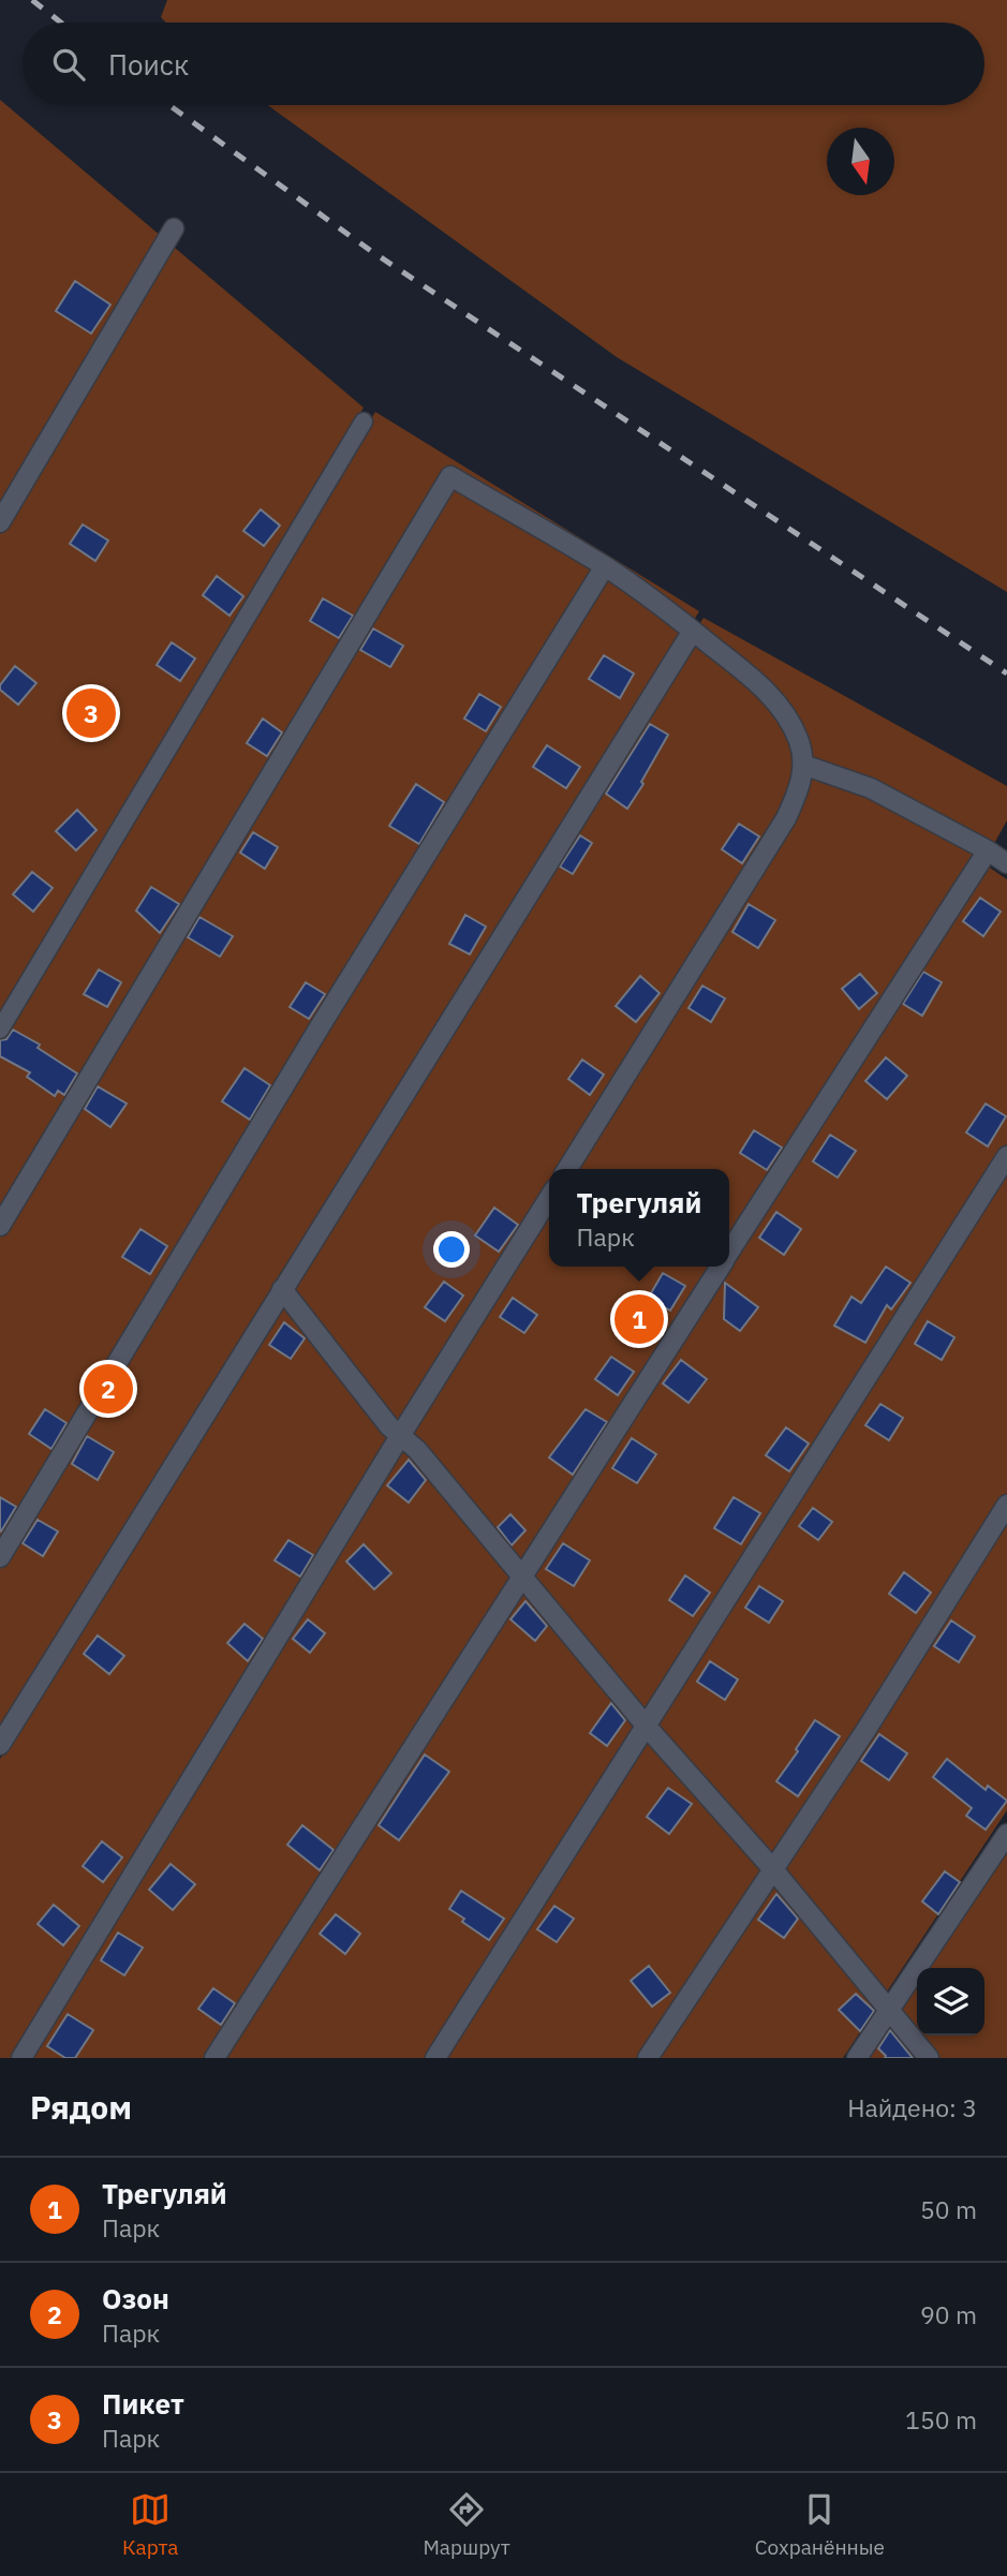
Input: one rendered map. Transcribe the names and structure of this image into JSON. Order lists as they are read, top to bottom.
{
  "north": "bottom",
  "page": {
    "search": "Поиск",
    "pins": ["3", "1", "2"],
    "popup": ["Трегуляй", "Парк"],
    "heading": ["Рядом", "Найдено: 3"],
    "list": [
      {
        "mark": "1",
        "name": "Трегуляй",
        "note": "Парк",
        "value": "50 m"
      },
      {
        "mark": "2",
        "name": "Озон",
        "note": "Парк",
        "value": "90 m"
      },
      {
        "mark": "3",
        "name": "Пикет",
        "note": "Парк",
        "value": "150 m"
      }
    ],
    "nav": ["Карта", "Маршрут", "Сохранённые"]
  }
}
